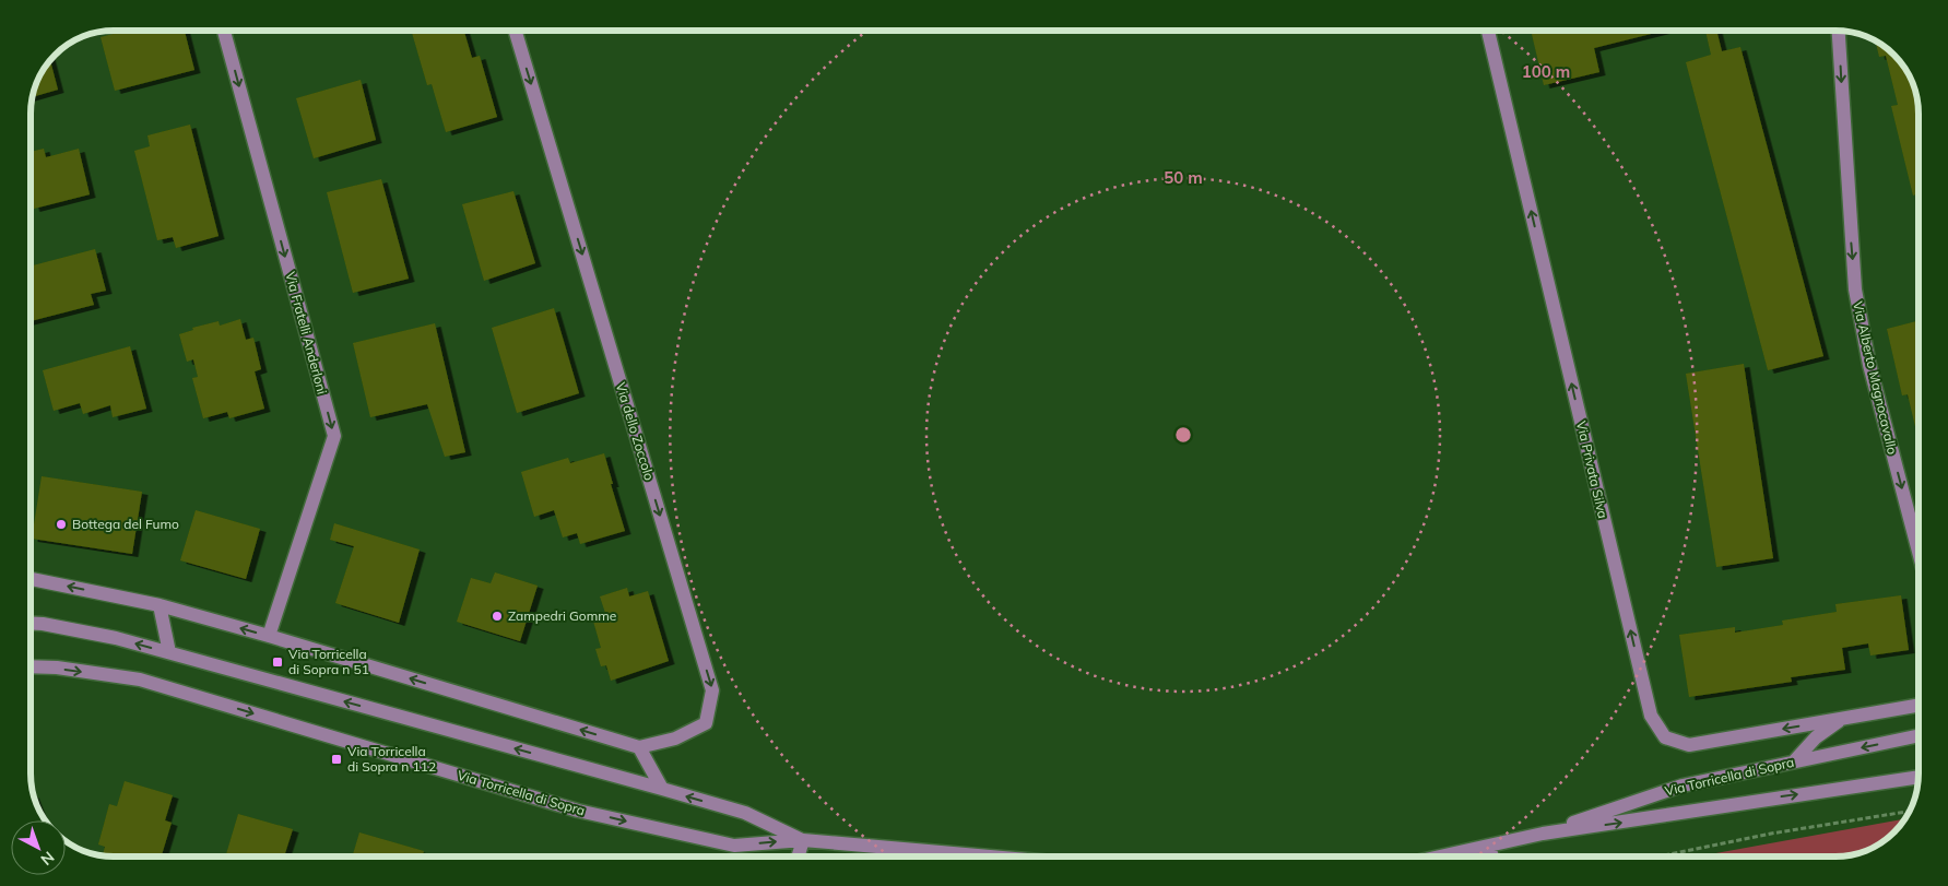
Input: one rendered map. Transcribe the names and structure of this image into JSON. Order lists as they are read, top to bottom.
{
  "streets": {
    "street": [
      "Via Fratelli Anderloni",
      "Via Alberto Magnocavallo",
      "Via dello Zoccolo",
      "Via Privata Silva",
      "Via Torricella di Sopra"
    ]
  },
  "crossings": [
    ["Via Privata Silva", "Via Torricella di Sopra"]
  ],
  "one_way": [
    "Via Fratelli Anderloni",
    "Via Alberto Magnocavallo",
    "Via dello Zoccolo",
    "Via Privata Silva"
  ],
  "places": {
    "other": ["Bottega del Fumo", "Zampedri Gomme"],
    "transit": ["Via Torricella di Sopra n 51", "Via Torricella di Sopra n 112"]
  },
  "north": "bottom right",
  "rings": ["100 m", "50 m"]
}
